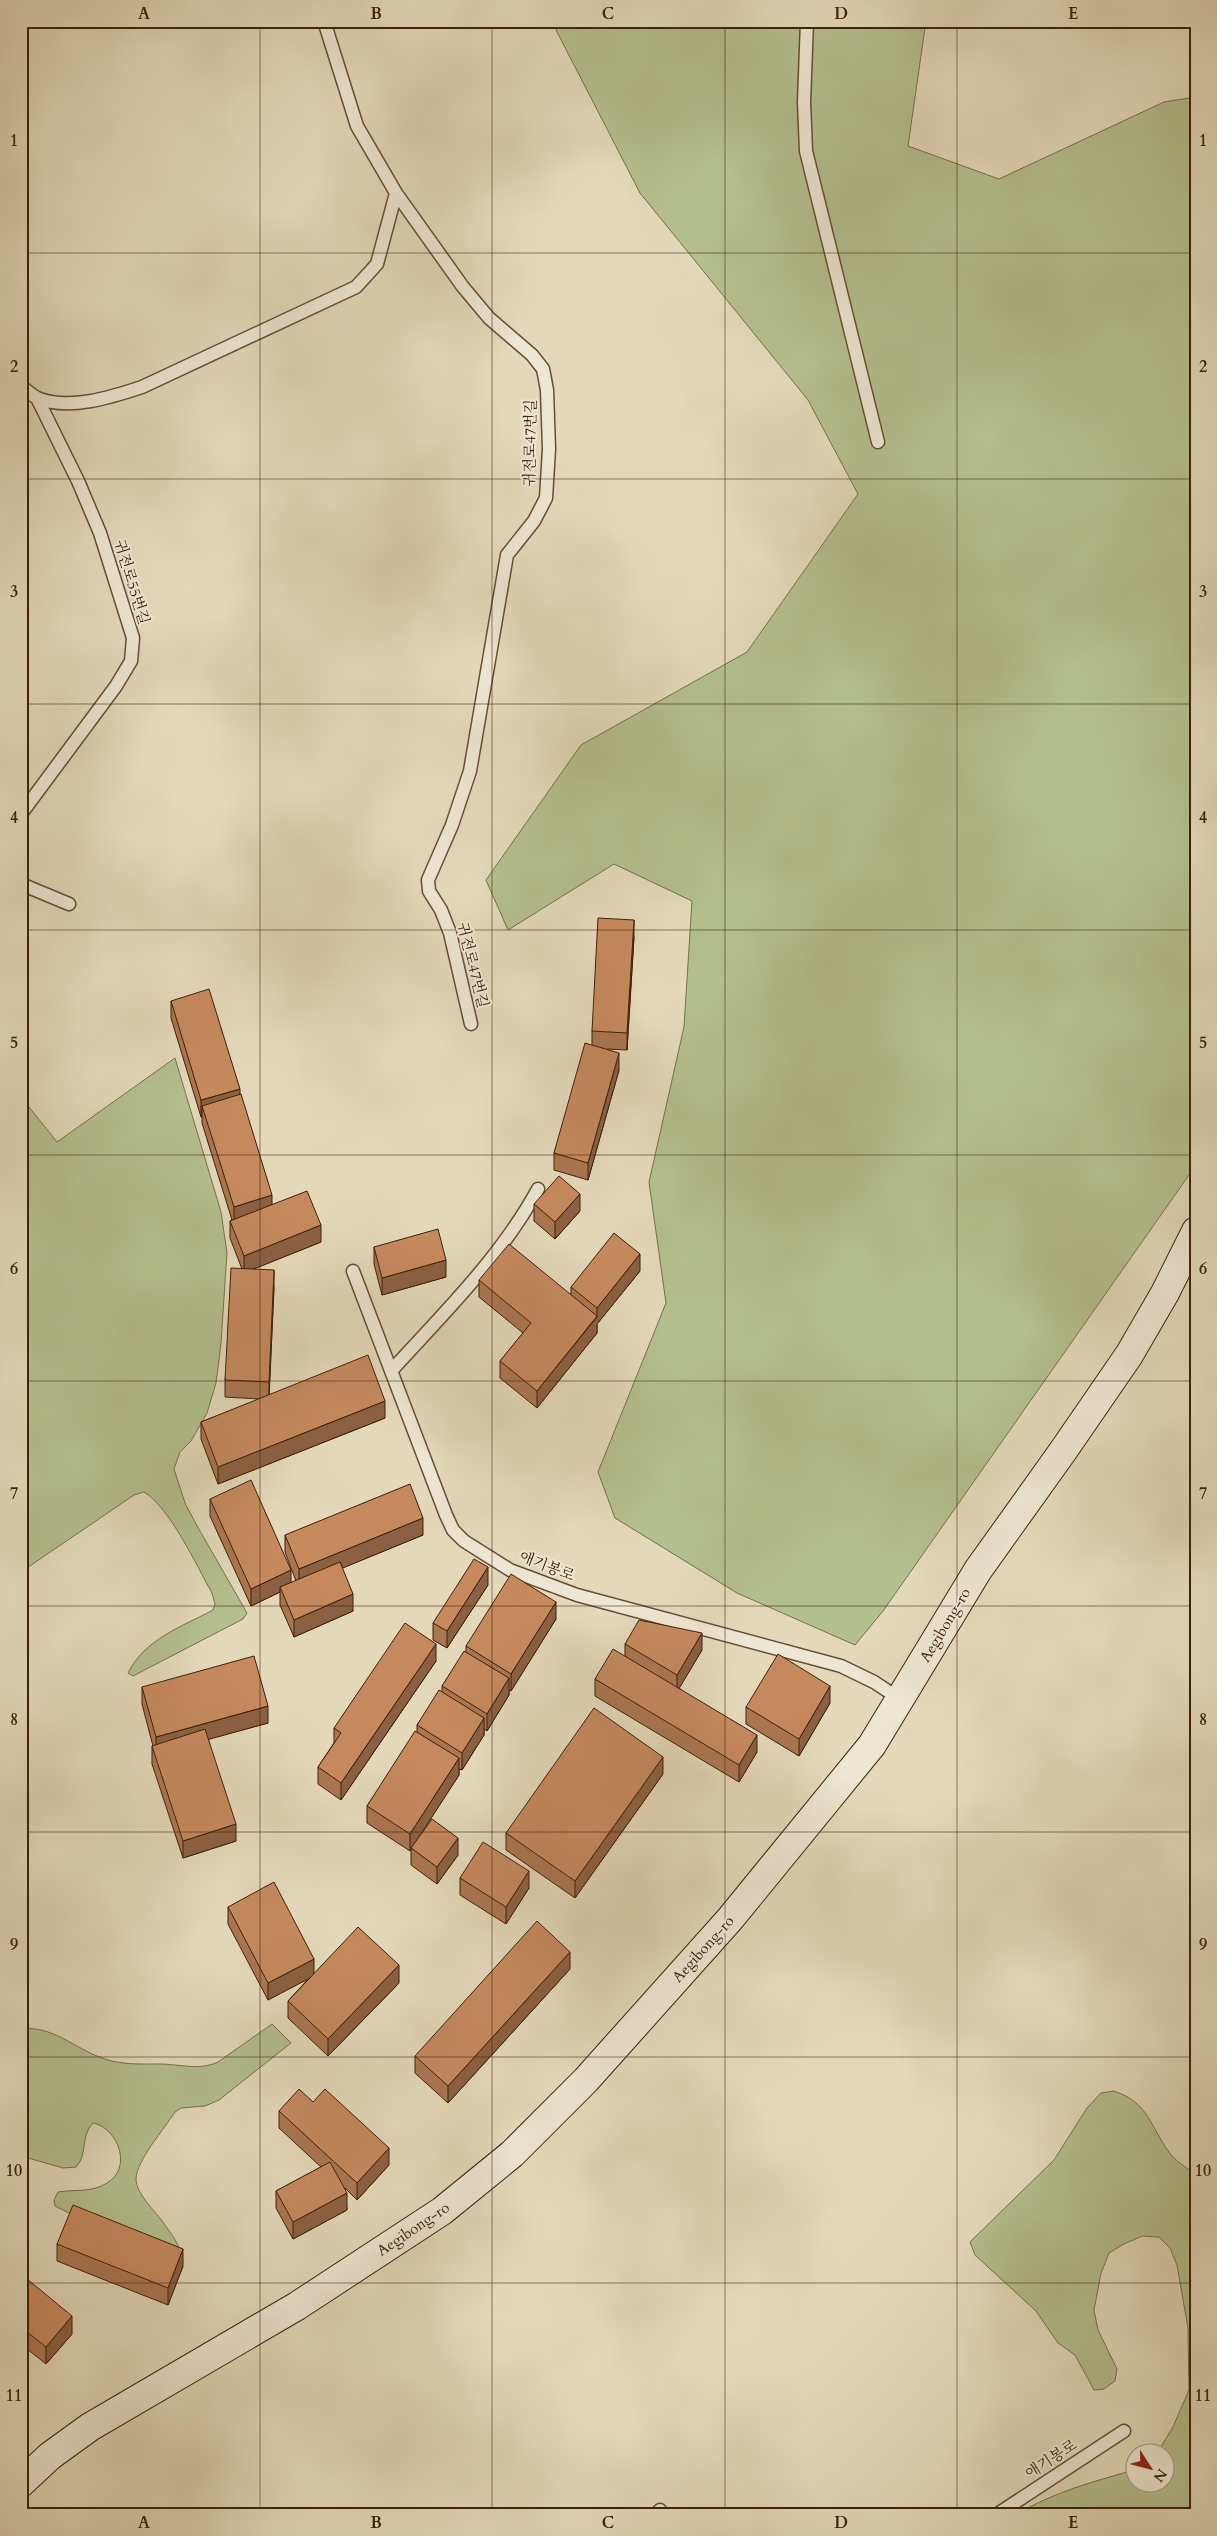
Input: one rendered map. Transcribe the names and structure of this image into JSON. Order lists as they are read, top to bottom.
{
  "streets": {
    "main road": ["Aegibong-ro"],
    "lane": ["귀전로47번길", "귀전로55번길", "애기봉로"]
  },
  "crossings": [
    ["귀전로47번길", "귀전로55번길"],
    ["애기봉로", "Aegibong-ro"]
  ],
  "north": "bottom right",
  "grid": {
    "columns": [
      "A",
      "B",
      "C",
      "D",
      "E"
    ],
    "rows": [
      "1",
      "2",
      "3",
      "4",
      "5",
      "6",
      "7",
      "8",
      "9",
      "10",
      "11"
    ]
  }
}
